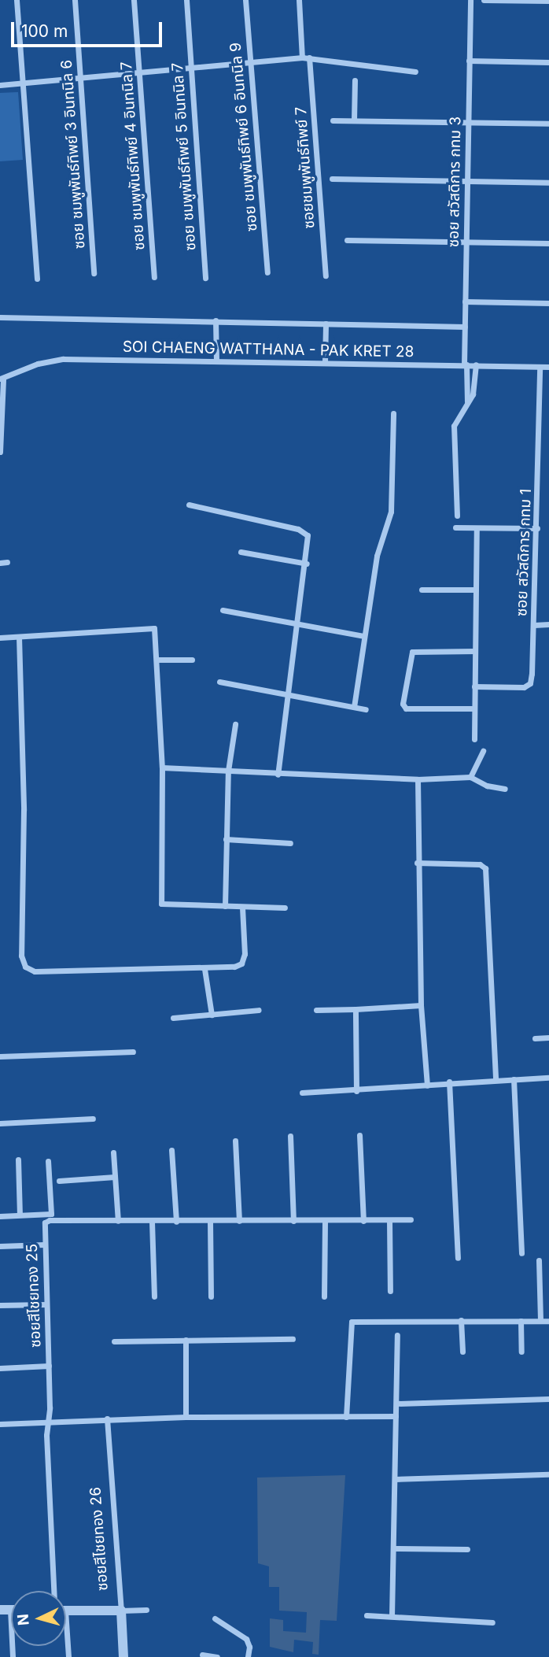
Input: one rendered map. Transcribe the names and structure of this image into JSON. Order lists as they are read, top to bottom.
{
  "streets": {
    "street": [
      "ซอย ชมพูพันธ์ทิพย์ 6 อินทนิล 9",
      "ซอย ชมพูพันธ์ทิพย์ 3 อินทนิล 6",
      "ซอย ชมพูพันธ์ทิพย์ 4 อินทนิล 7",
      "ซอย ชมพูพันธ์ทิพย์ 5 อินทนิล 7",
      "ซอยชมพูพันธ์ทิพย์ 7",
      "ซอย สวัสดิการ กทม 3",
      "SOI CHAENG WATTHANA - PAK KRET 28",
      "ซอย สวัสดิการ กทม 1",
      "ซอยสีไชยทอง 25",
      "ซอยสีไชยทอง 26"
    ]
  },
  "crossings": [
    ["ซอย สวัสดิการ กทม 3", "SOI CHAENG WATTHANA - PAK KRET 28"],
    ["SOI CHAENG WATTHANA - PAK KRET 28", "ซอย สวัสดิการ กทม 1"]
  ],
  "scale_bar": "100 m",
  "north": "left"
}
